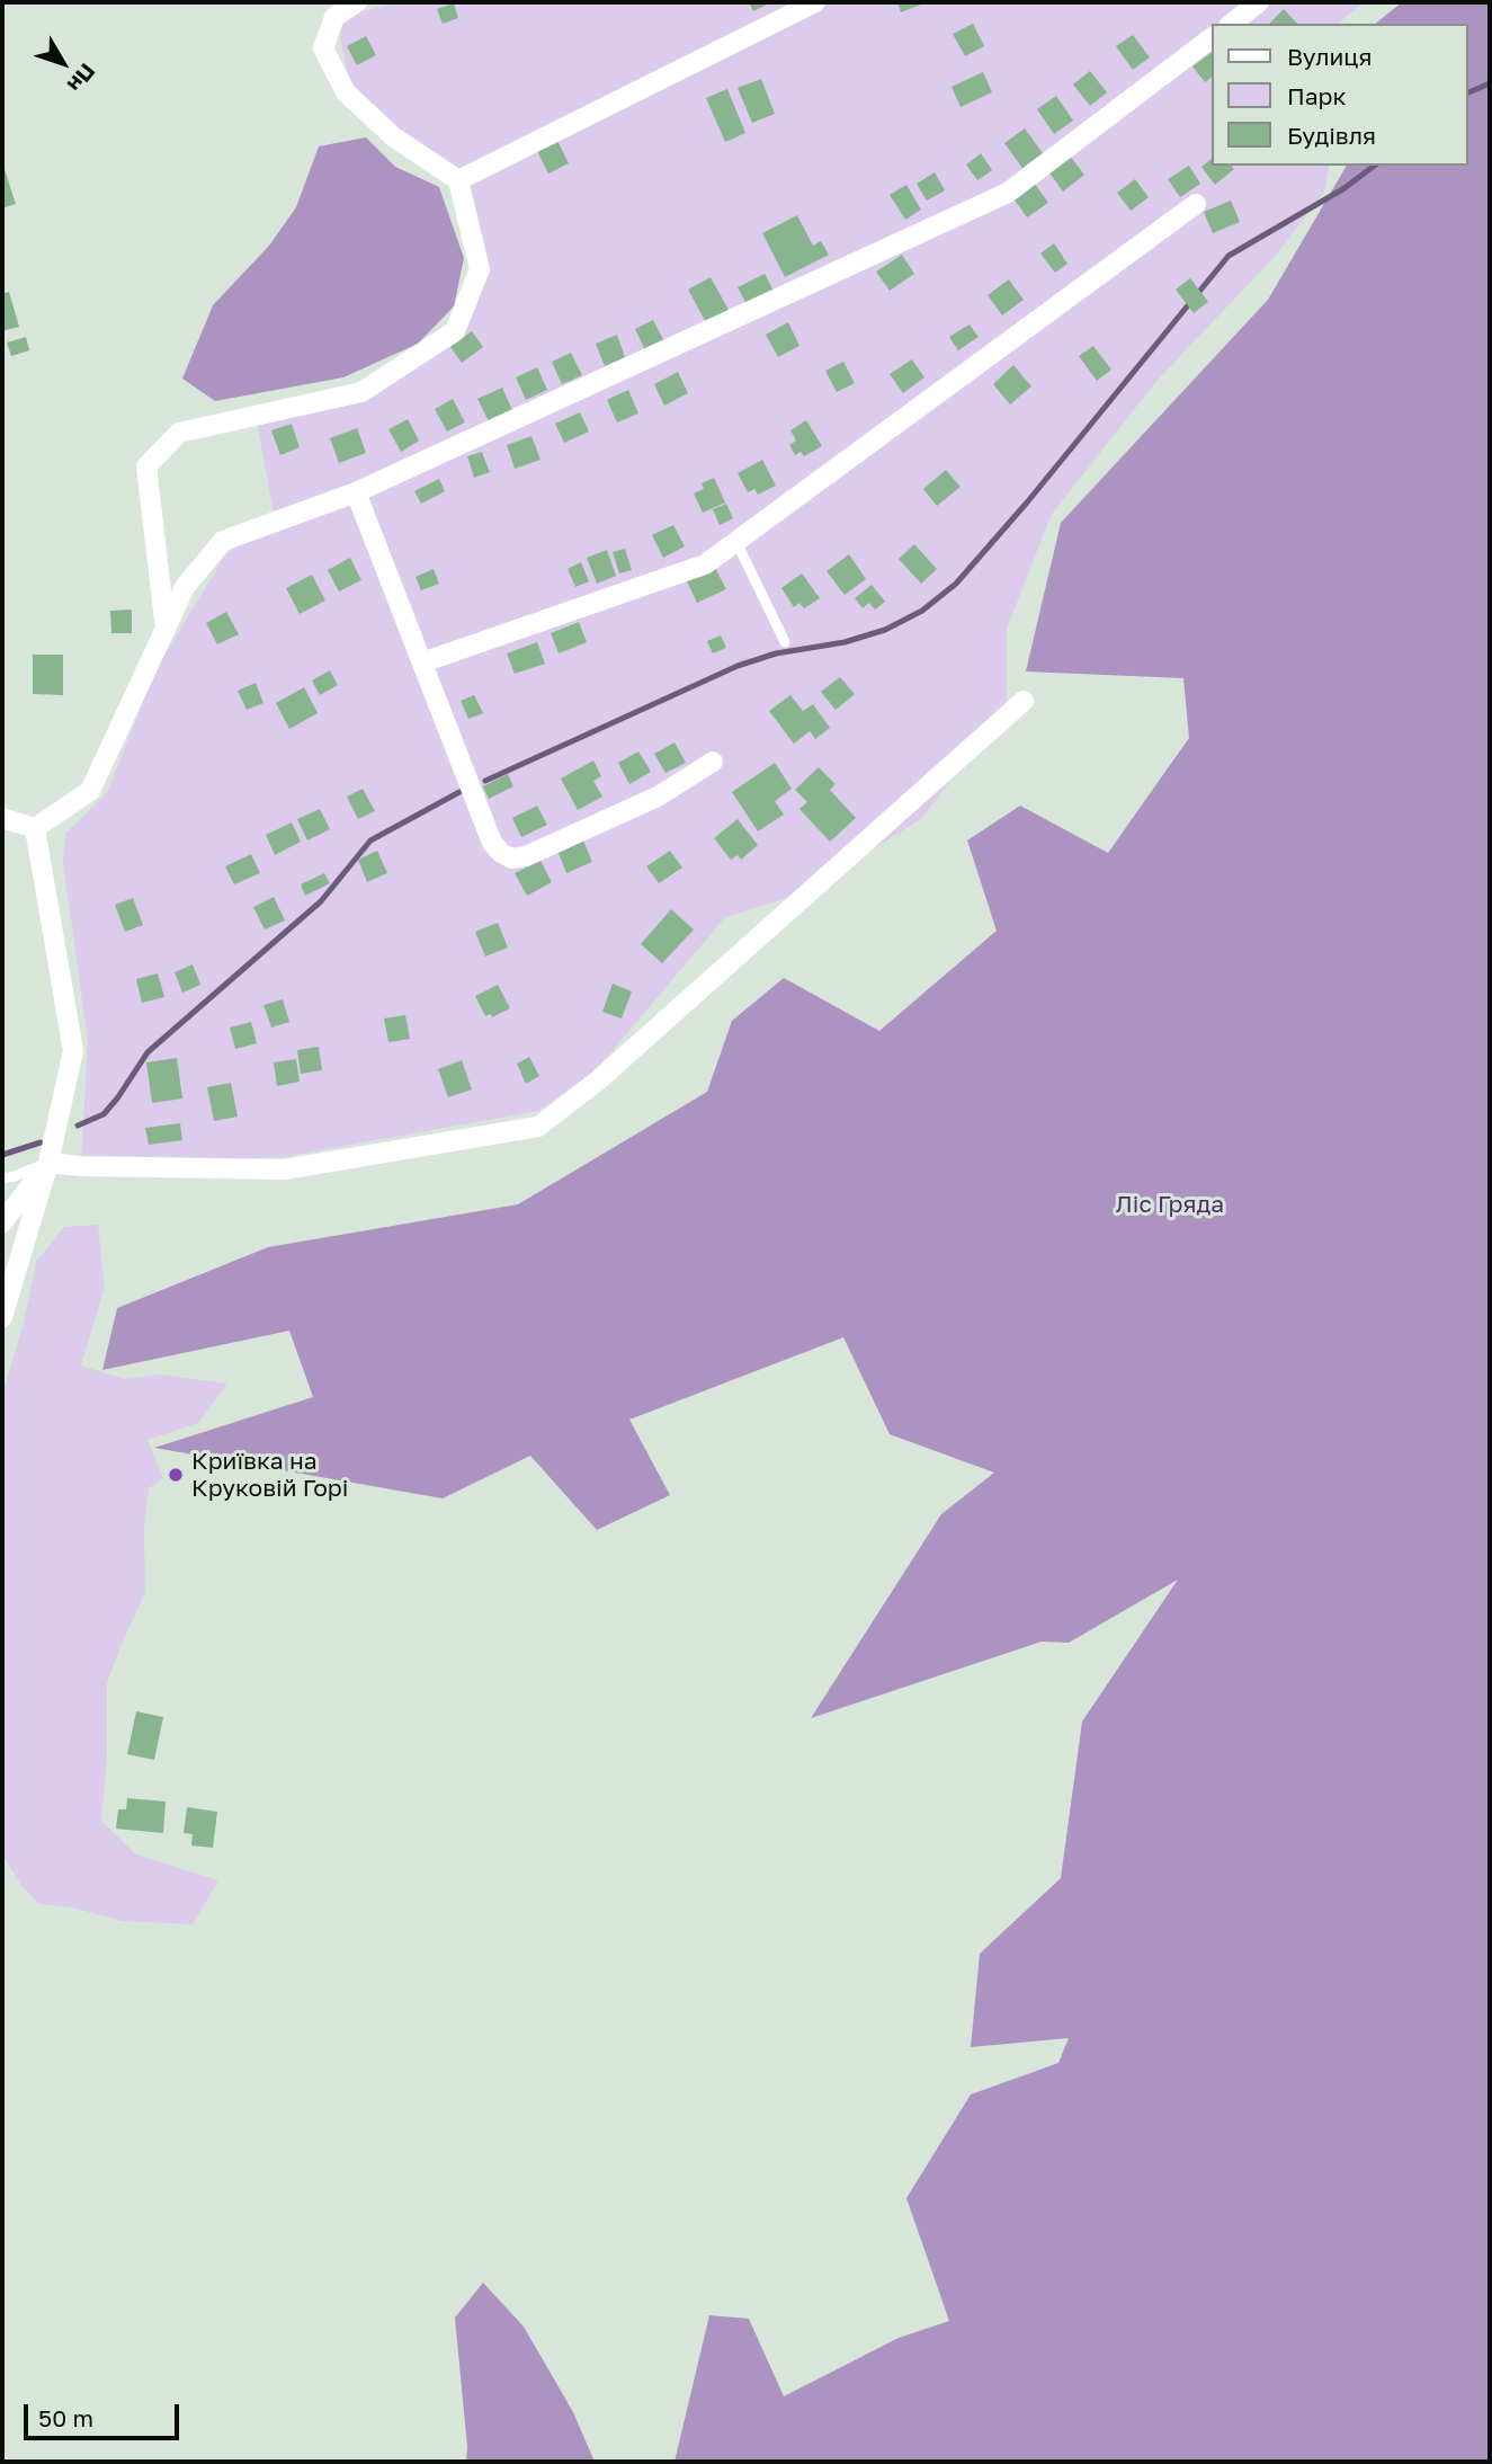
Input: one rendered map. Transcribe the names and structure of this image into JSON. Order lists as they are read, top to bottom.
{
  "parks": ["Ліс Гряда"],
  "places": ["Криївка на Круковій Горі"],
  "legend": ["Вулиця", "Парк", "Будівля"],
  "scale_bar": "50 m",
  "north": "bottom right"
}
